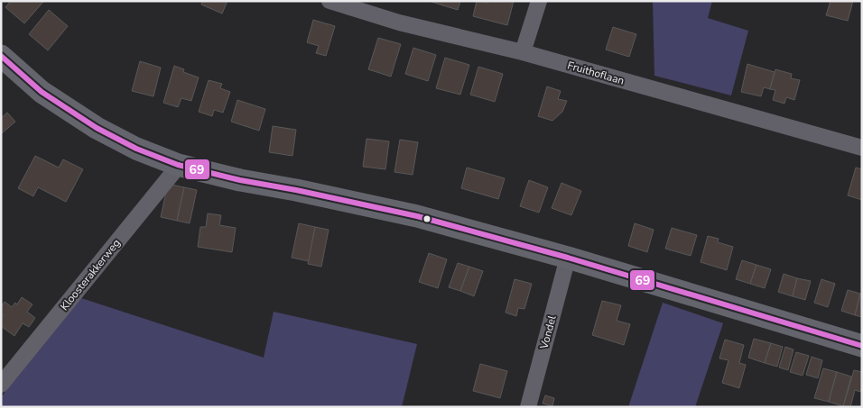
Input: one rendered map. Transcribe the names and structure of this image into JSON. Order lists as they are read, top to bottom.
{
  "streets": {
    "street": ["Fruithoflaan", "Kloosterakkerweg", "Vondel"]
  },
  "lines": ["transit line 69"]
}
